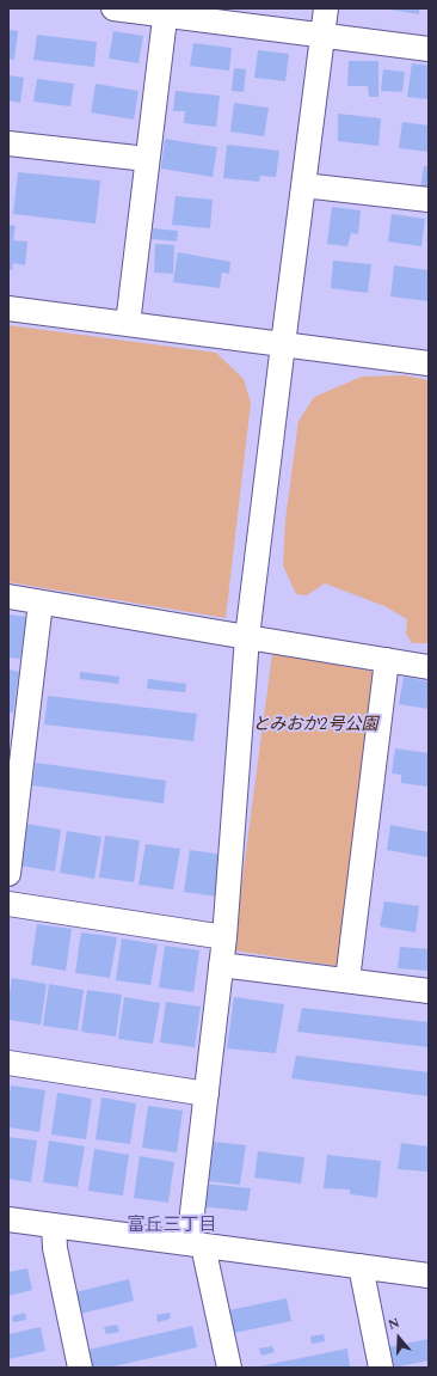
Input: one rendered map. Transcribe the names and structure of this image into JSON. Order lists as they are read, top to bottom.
{
  "districts": ["富丘三丁目"],
  "parks": ["とみおか2号公園"],
  "north": "top"
}
